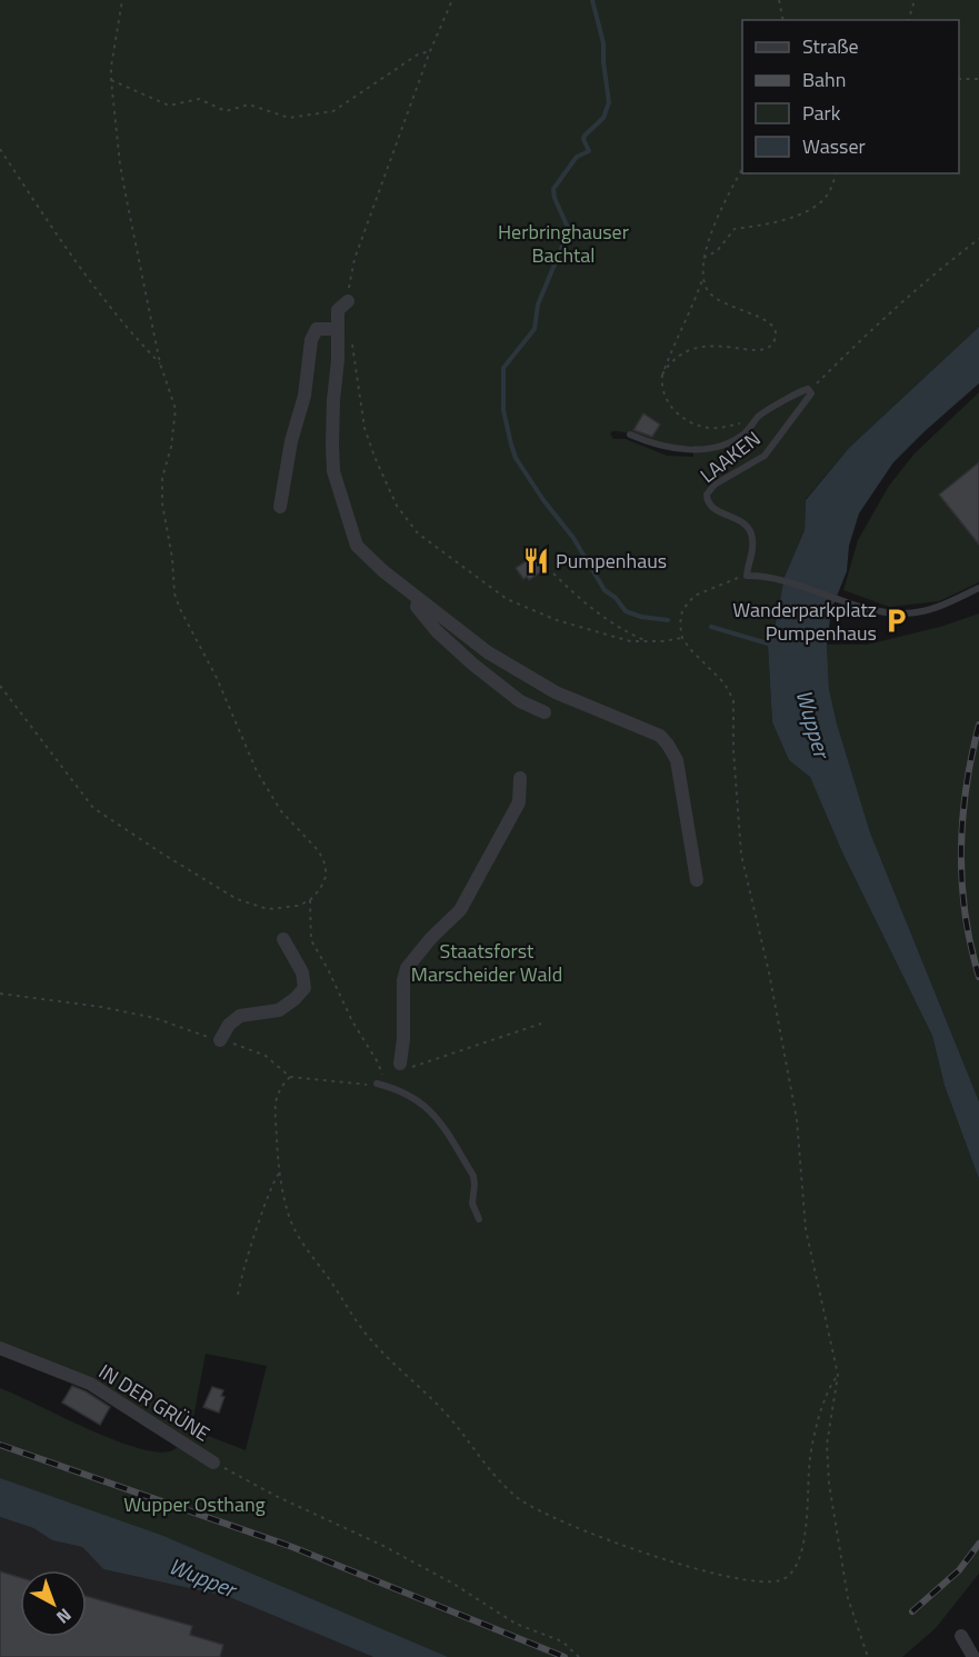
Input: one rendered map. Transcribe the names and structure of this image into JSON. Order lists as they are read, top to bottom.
{
  "streets": {
    "street": ["IN DER GRÜNE"],
    "lane": ["LAAKEN"]
  },
  "water": ["Wupper"],
  "parks": ["Herbringhauser Bachtal", "Staatsforst Marscheider Wald", "Wupper Osthang"],
  "places": {
    "restaurant": ["Pumpenhaus"],
    "parking": ["Wanderparkplatz Pumpenhaus"]
  },
  "legend": [
    "Straße",
    "Bahn",
    "Park",
    "Wasser"
  ],
  "north": "bottom right"
}
